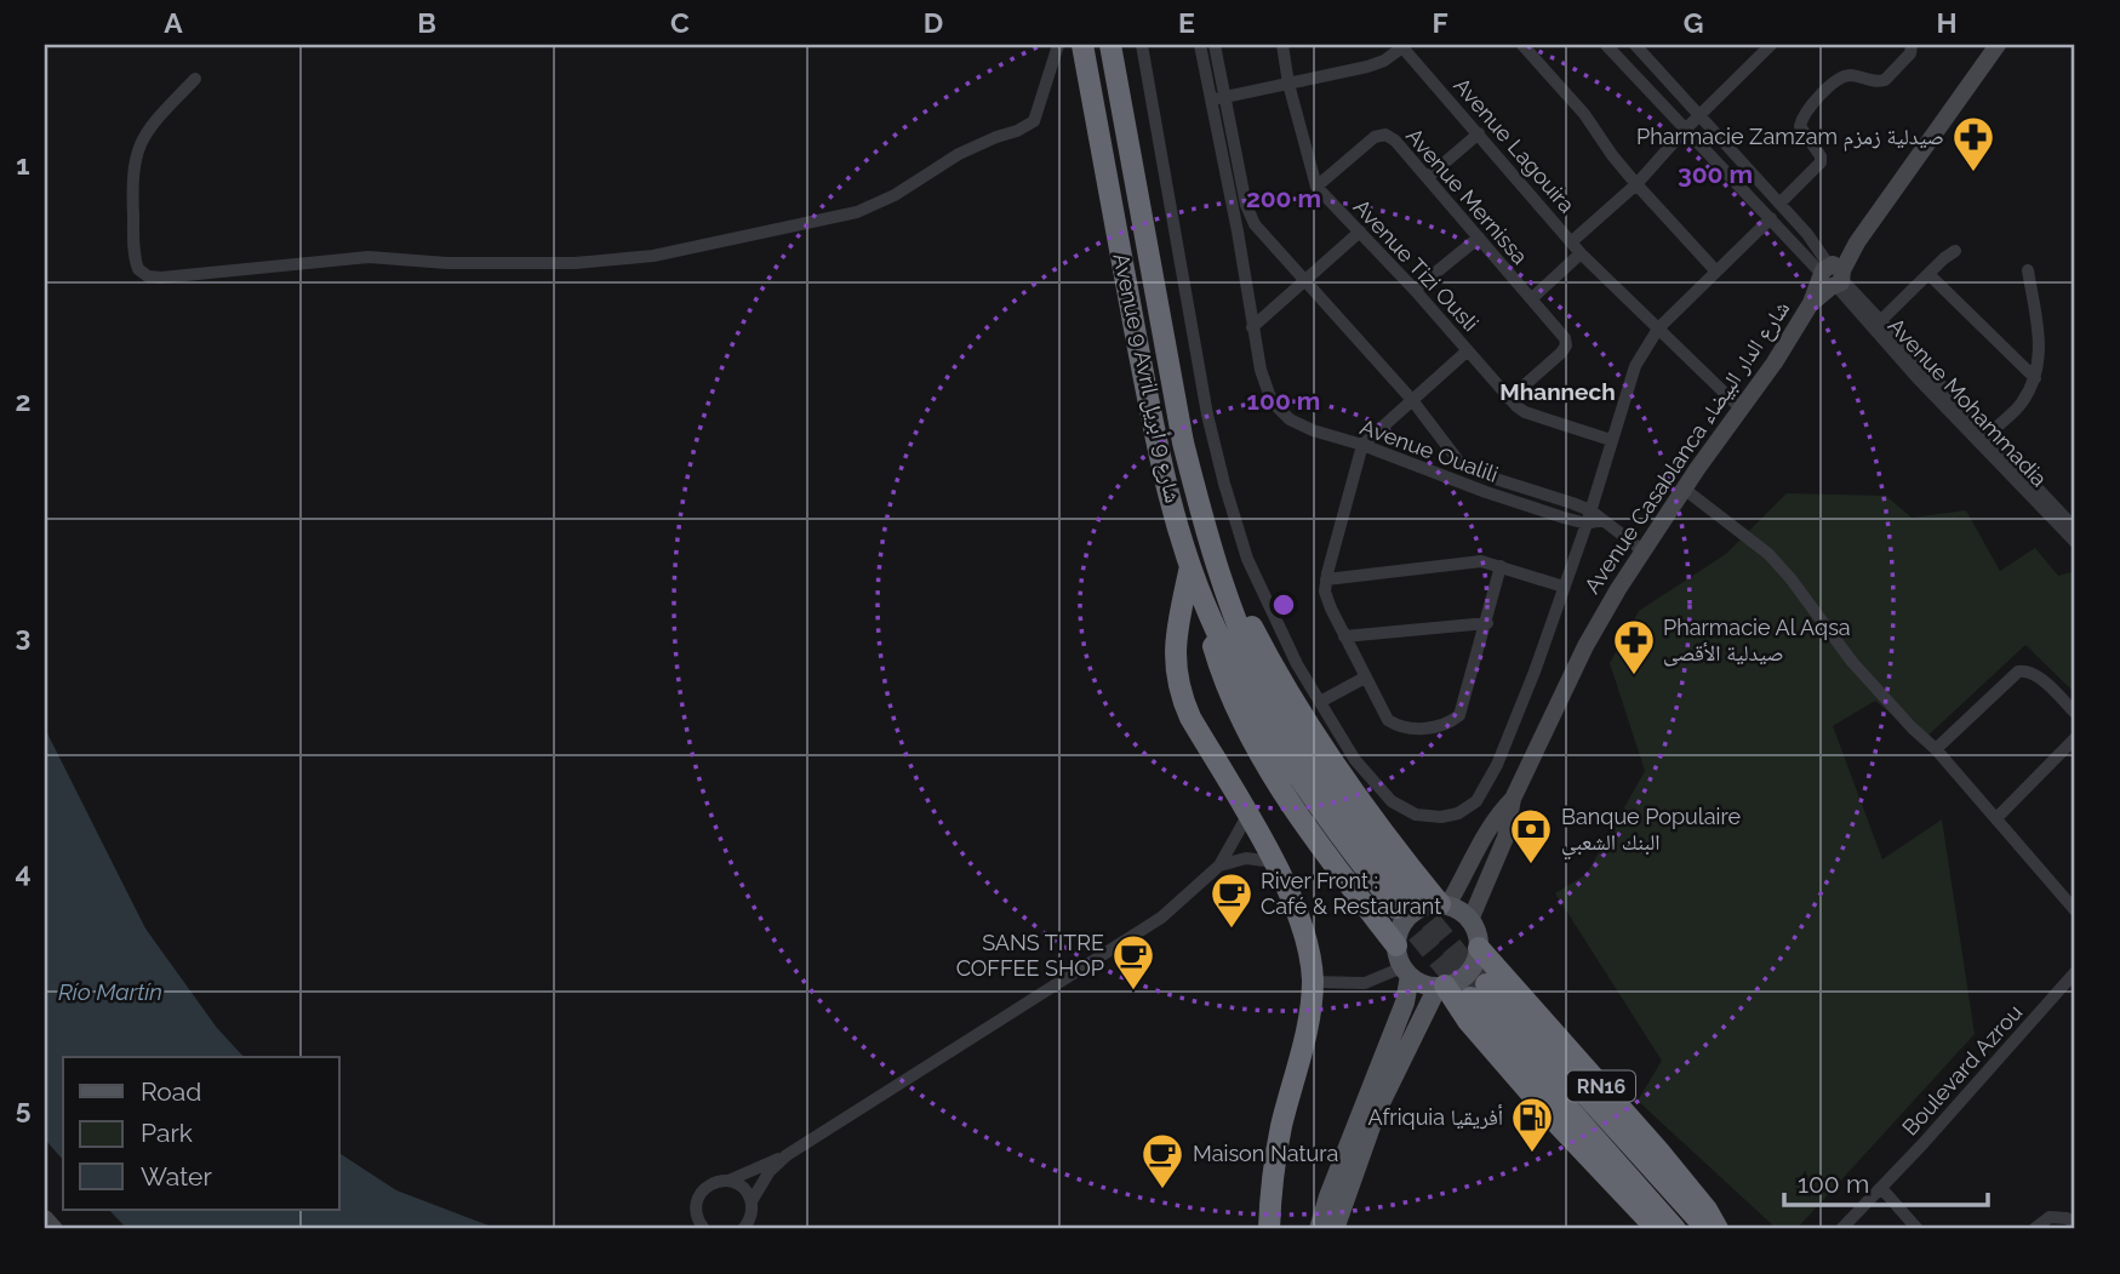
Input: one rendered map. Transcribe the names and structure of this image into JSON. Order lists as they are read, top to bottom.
{
  "streets": {
    "highway": ["Avenue 9 Avril شارع 9 أبريل", "RN16"],
    "street": [
      "Avenue Lagouira",
      "Avenue Mernissa",
      "Avenue Tizi Ousli",
      "Avenue Mohammadia",
      "Avenue Casablanca شارع الدار البيضاء",
      "Avenue Oualili",
      "Boulevard Azrou"
    ]
  },
  "crossings": [
    ["Avenue Lagouira", "Avenue Tizi Ousli"],
    ["Avenue Lagouira", "Avenue Casablanca شارع الدار البيضاء"],
    ["Avenue Lagouira", "Avenue Oualili"],
    ["Avenue Mernissa", "Avenue Tizi Ousli"],
    ["Avenue Mohammadia", "Avenue Casablanca شارع الدار البيضاء"],
    ["Avenue Casablanca شارع الدار البيضاء", "RN16"]
  ],
  "districts": ["Mhannech"],
  "water": ["Río Martín"],
  "places": {
    "pharmacy": ["Pharmacie Zamzam صيدلية زمزم", "Pharmacie Al Aqsa صيدلية الأقصى"],
    "bank": ["Banque Populaire البنك الشعبي"],
    "cafe": ["River Front : Café & Restaurant", "SANS TITRE COFFEE SHOP", "Maison Natura"],
    "fuel station": ["Afriquia أفريقيا"]
  },
  "legend": ["Road", "Park", "Water"],
  "scale_bar": "100 m",
  "grid": {
    "columns": [
      "A",
      "B",
      "C",
      "D",
      "E",
      "F",
      "G",
      "H"
    ],
    "rows": [
      "1",
      "2",
      "3",
      "4",
      "5"
    ]
  },
  "rings": ["300 m", "200 m", "100 m"]
}
